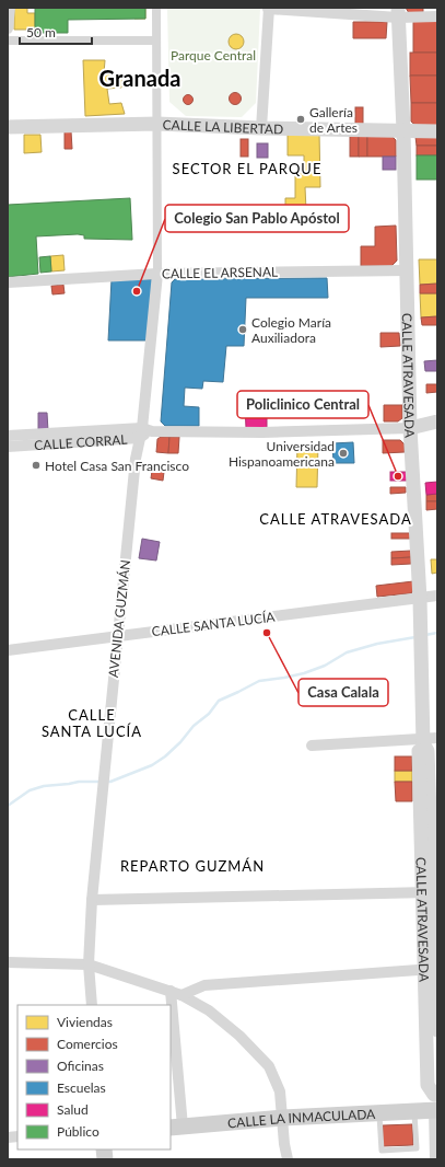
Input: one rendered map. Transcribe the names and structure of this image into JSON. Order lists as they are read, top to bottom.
{
  "streets": {
    "main road": ["CALLE LA INMACULADA"],
    "street": [
      "CALLE LA LIBERTAD",
      "CALLE EL ARSENAL",
      "CALLE ATRAVESADA",
      "CALLE CORRAL",
      "AVENIDA GUZMÁN",
      "CALLE SANTA LUCÍA"
    ]
  },
  "crossings": [
    ["CALLE LA LIBERTAD", "CALLE ATRAVESADA"],
    ["CALLE EL ARSENAL", "CALLE ATRAVESADA"],
    ["CALLE EL ARSENAL", "AVENIDA GUZMÁN"],
    ["CALLE ATRAVESADA", "CALLE CORRAL"],
    ["CALLE ATRAVESADA", "CALLE SANTA LUCÍA"],
    ["CALLE ATRAVESADA", "CALLE LA INMACULADA"],
    ["CALLE CORRAL", "AVENIDA GUZMÁN"],
    ["AVENIDA GUZMÁN", "CALLE SANTA LUCÍA"]
  ],
  "districts": [
    "Granada",
    "SECTOR EL PARQUE",
    "CALLE ATRAVESADA",
    "CALLE SANTA LUCÍA",
    "REPARTO GUZMÁN"
  ],
  "parks": ["Parque Central"],
  "places": [
    "Gallería de Artes",
    "Colegio San Pablo Apóstol",
    "Colegio María Auxiliadora",
    "Universidad Hispanoamericana",
    "Hotel Casa San Francisco",
    "Policlinico Central",
    "Casa Calala"
  ],
  "legend": [
    "Viviendas",
    "Comercios",
    "Oficinas",
    "Escuelas",
    "Salud",
    "Público"
  ],
  "scale_bar": "50 m"
}
